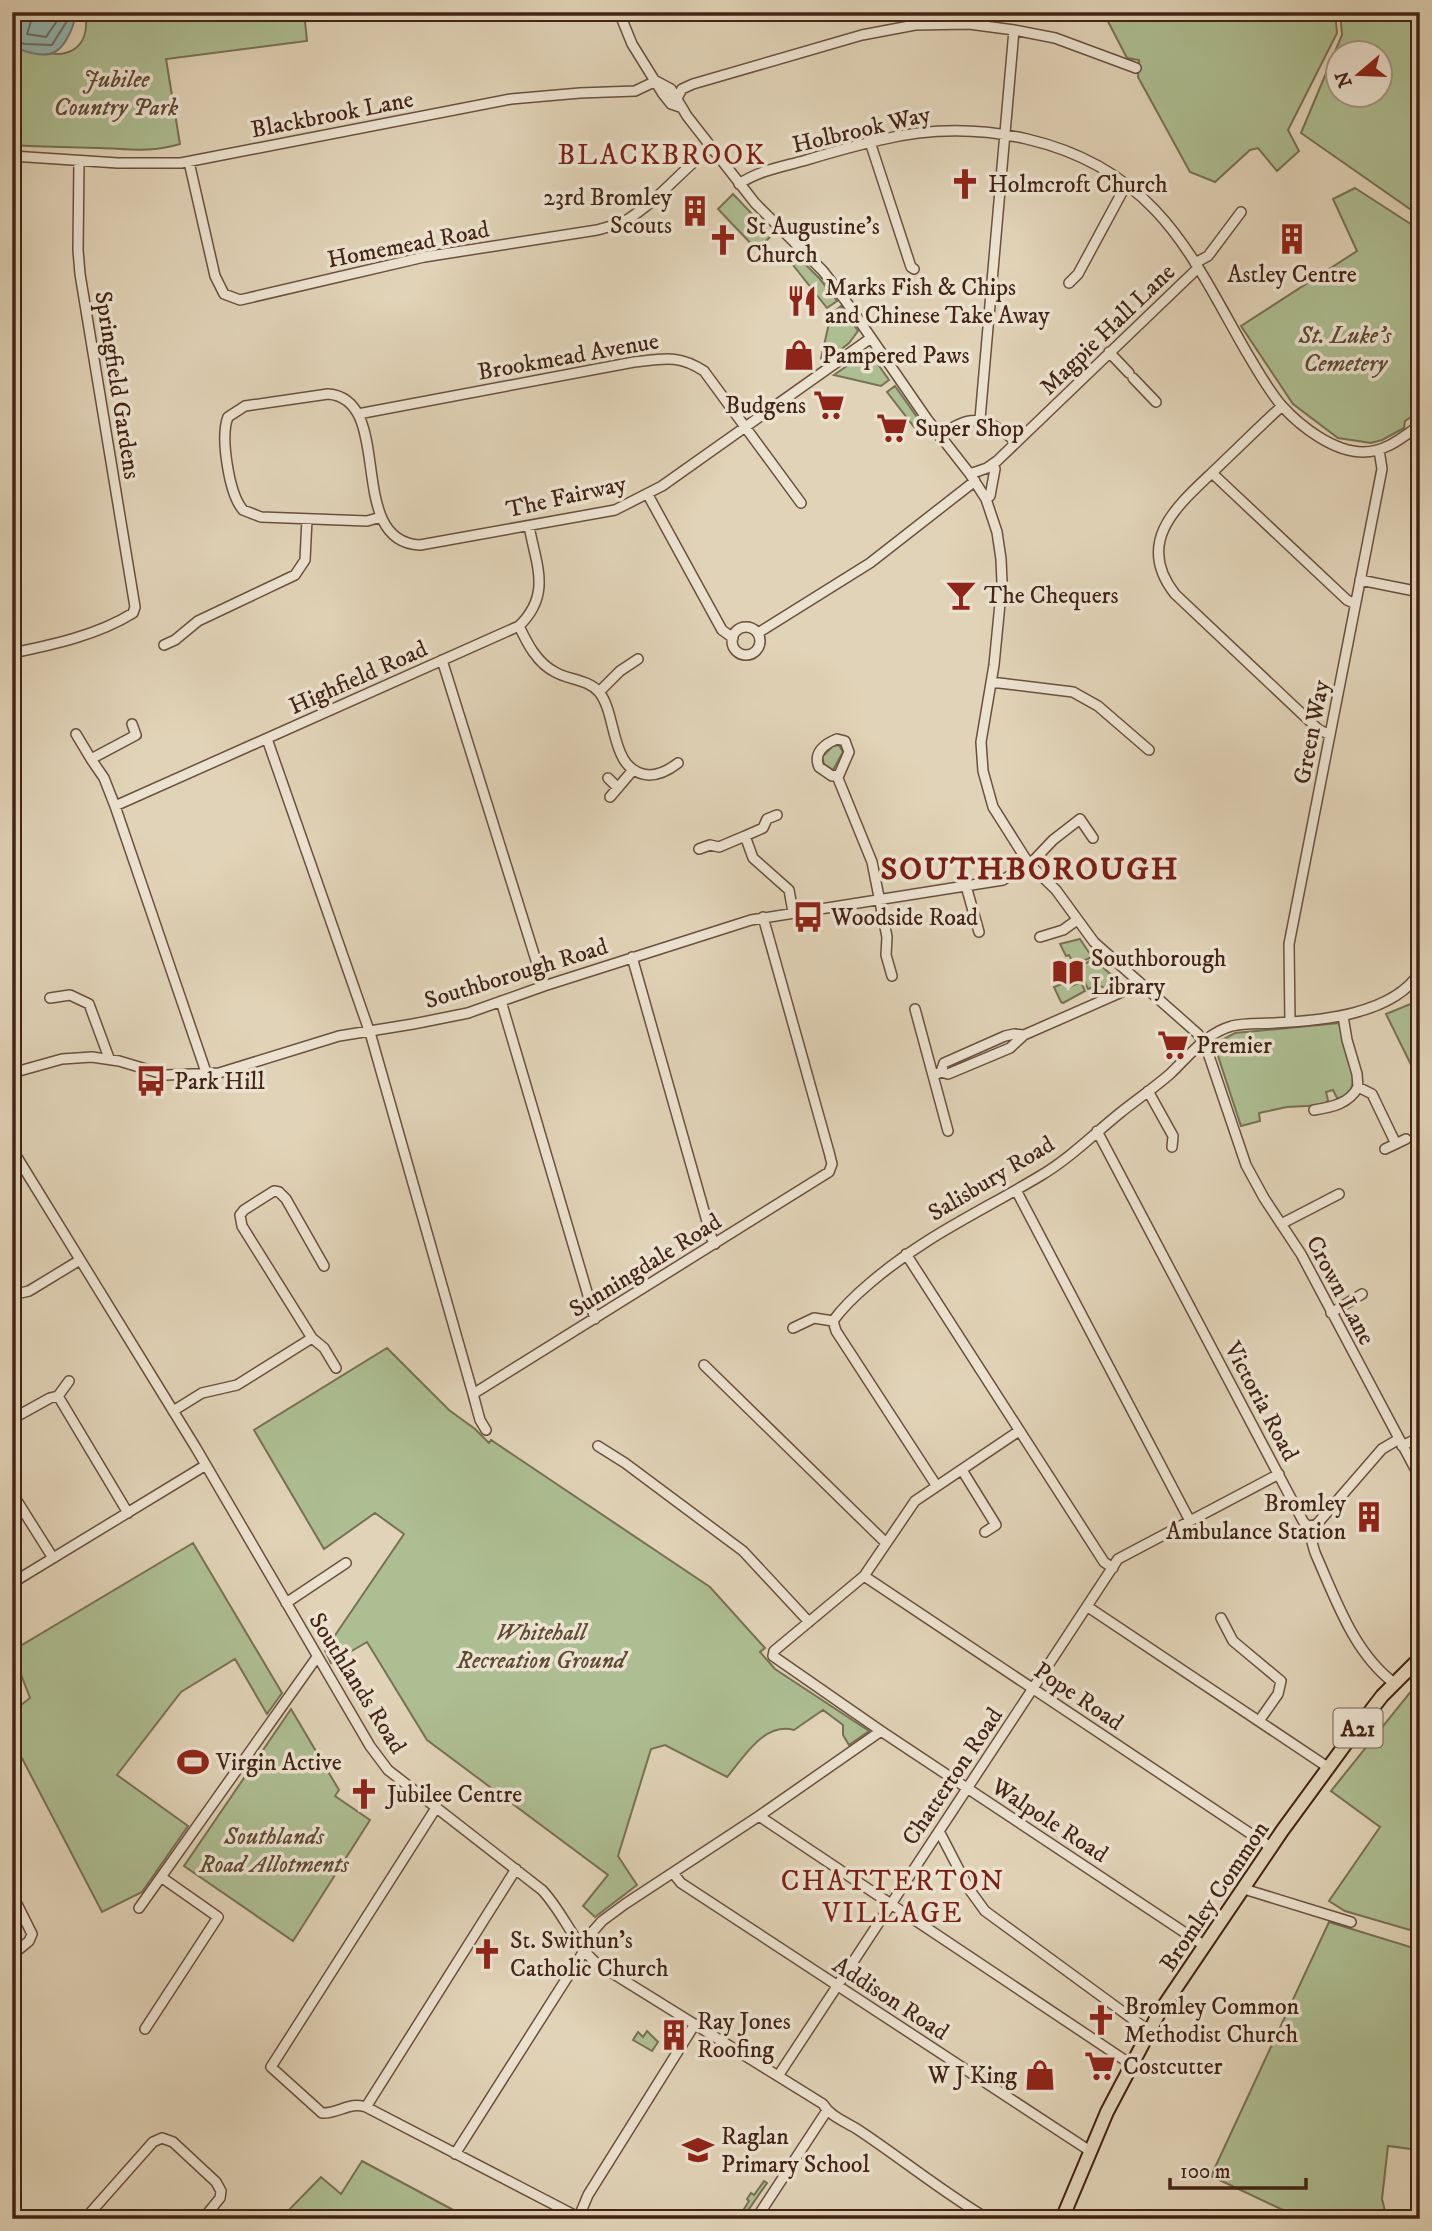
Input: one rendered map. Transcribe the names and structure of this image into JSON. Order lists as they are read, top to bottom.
{
  "streets": {
    "main road": ["A21", "Bromley Common"],
    "street": [
      "Blackbrook Lane",
      "Holbrook Way",
      "Homemead Road",
      "Magpie Hall Lane",
      "Brookmead Avenue",
      "Springfield Gardens",
      "The Fairway",
      "Highfield Road",
      "Green Way",
      "Southborough Road",
      "Salisbury Road",
      "Sunningdale Road",
      "Crown Lane",
      "Victoria Road",
      "Southlands Road",
      "Pope Road",
      "Chatterton Road",
      "Walpole Road",
      "Addison Road"
    ]
  },
  "crossings": [
    ["Blackbrook Lane", "Homemead Road"],
    ["Blackbrook Lane", "Springfield Gardens"],
    ["Blackbrook Lane", "Crown Lane"],
    ["Holbrook Way", "Magpie Hall Lane"],
    ["Holbrook Way", "Crown Lane"],
    ["Homemead Road", "Crown Lane"],
    ["Magpie Hall Lane", "Green Way"],
    ["Magpie Hall Lane", "Crown Lane"],
    ["Brookmead Avenue", "The Fairway"],
    ["The Fairway", "Crown Lane"],
    ["Green Way", "Salisbury Road"],
    ["Southborough Road", "Sunningdale Road"],
    ["Southborough Road", "Crown Lane"],
    ["Salisbury Road", "Crown Lane"],
    ["Salisbury Road", "Victoria Road"],
    ["Victoria Road", "Chatterton Road"],
    ["Victoria Road", "Bromley Common"],
    ["Southlands Road", "Chatterton Road"],
    ["Pope Road", "Chatterton Road"],
    ["Pope Road", "Bromley Common"],
    ["Chatterton Road", "Walpole Road"],
    ["Chatterton Road", "Addison Road"],
    ["Walpole Road", "Bromley Common"],
    ["Bromley Common", "Addison Road"]
  ],
  "districts": ["BLACKBROOK", "SOUTHBOROUGH", "CHATTERTON VILLAGE"],
  "parks": [
    "Jubilee Country Park",
    "St. Luke's Cemetery",
    "Whitehall Recreation Ground",
    "Southlands Road Allotments"
  ],
  "places": {
    "church": [
      "Holmcroft Church",
      "St Augustine's Church",
      "Jubilee Centre",
      "St. Swithun's Catholic Church",
      "Bromley Common Methodist Church"
    ],
    "building": [
      "23rd Bromley Scouts",
      "Astley Centre",
      "Bromley Ambulance Station",
      "Ray Jones Roofing"
    ],
    "restaurant": ["Marks Fish & Chips and Chinese Take Away"],
    "shop": ["Pampered Paws", "W J King"],
    "supermarket": [
      "Budgens",
      "Super Shop",
      "Premier",
      "Costcutter"
    ],
    "bar": ["The Chequers"],
    "bus stop": ["Woodside Road", "Park Hill"],
    "library": ["Southborough Library"],
    "sports": ["Virgin Active"],
    "school or university": ["Raglan Primary School"]
  },
  "scale_bar": "100 m",
  "north": "left"
}
